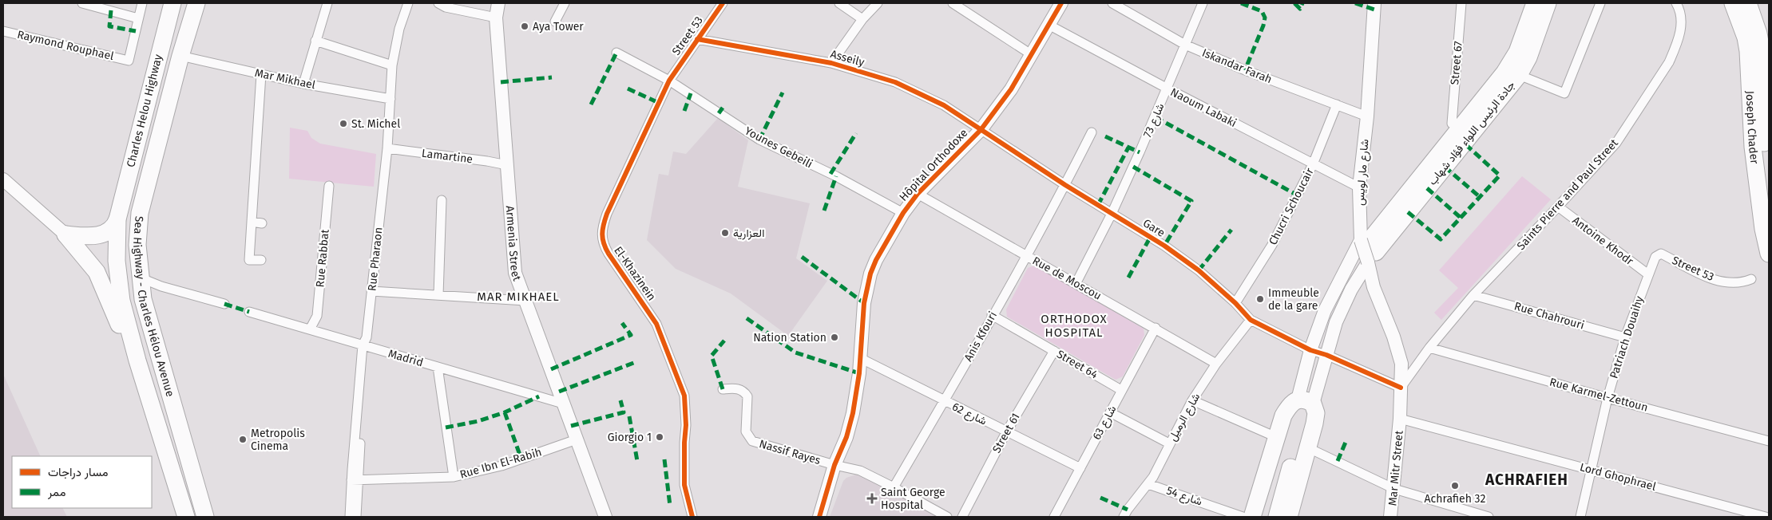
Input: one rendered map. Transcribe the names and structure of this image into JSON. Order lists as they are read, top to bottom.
{
  "streets": {
    "highway": [
      "Charles Helou Highway",
      "Joseph Chader",
      "جادة الرئيس اللواء فؤاد شهاب",
      "Sea Highway - Charles Hélou Avenue"
    ],
    "street": [
      "Street 53",
      "Raymond Rouphael",
      "Asseily",
      "Street 67",
      "Iskandar Farah",
      "Mar Mikhael",
      "Naoum Labaki",
      "شارع 73",
      "Younes Gebeili",
      "Lamartine",
      "Hôpital Orthodoxe",
      "شارع مار لويس",
      "Saints Pierre and Paul Street",
      "Chucri Schoucair",
      "Gare",
      "Antoine Khodr",
      "Armenia Street",
      "Rue Rabbat",
      "Rue Pharaon",
      "El-Khazinein",
      "Rue de Moscou",
      "Rue Chahrouri",
      "Anis Kfouri",
      "Patriach Douaihy",
      "Madrid",
      "Street 64",
      "Rue Karmel-Zettoun",
      "شارع 62",
      "شارع الرميل",
      "شارع 63",
      "Street 61",
      "Nassif Rayes",
      "Rue Ibn El-Rabih",
      "Mar Mitr Street",
      "Lord Ghophrael",
      "شارع 54"
    ]
  },
  "crossings": [
    ["Street 53", "Asseily"],
    ["Street 53", "Younes Gebeili"],
    ["Street 53", "Antoine Khodr"],
    ["Street 53", "El-Khazinein"],
    ["Street 53", "Patriach Douaihy"],
    ["Asseily", "Hôpital Orthodoxe"],
    ["Asseily", "Gare"],
    ["Iskandar Farah", "شارع 73"],
    ["Iskandar Farah", "شارع مار لويس"],
    ["Iskandar Farah", "Chucri Schoucair"],
    ["Mar Mikhael", "Rue Pharaon"],
    ["Mar Mikhael", "Sea Highway - Charles Hélou Avenue"],
    ["Naoum Labaki", "شارع 73"],
    ["Naoum Labaki", "Hôpital Orthodoxe"],
    ["Naoum Labaki", "شارع مار لويس"],
    ["Naoum Labaki", "Chucri Schoucair"],
    ["Charles Helou Highway", "Sea Highway - Charles Hélou Avenue"],
    ["شارع 73", "Gare"],
    ["شارع 73", "Rue de Moscou"],
    ["جادة الرئيس اللواء فؤاد شهاب", "شارع مار لويس"],
    ["Younes Gebeili", "Hôpital Orthodoxe"],
    ["Younes Gebeili", "El-Khazinein"],
    ["Lamartine", "Armenia Street"],
    ["Lamartine", "Rue Pharaon"],
    ["Hôpital Orthodoxe", "Gare"],
    ["Hôpital Orthodoxe", "Rue de Moscou"],
    ["Hôpital Orthodoxe", "شارع 62"],
    ["Hôpital Orthodoxe", "Nassif Rayes"],
    ["شارع مار لويس", "Saints Pierre and Paul Street"],
    ["شارع مار لويس", "Gare"],
    ["شارع مار لويس", "Mar Mitr Street"],
    ["Saints Pierre and Paul Street", "Gare"],
    ["Saints Pierre and Paul Street", "Antoine Khodr"],
    ["Saints Pierre and Paul Street", "Rue Chahrouri"],
    ["Saints Pierre and Paul Street", "Rue Karmel-Zettoun"],
    ["Saints Pierre and Paul Street", "Mar Mitr Street"],
    ["Chucri Schoucair", "Gare"],
    ["Gare", "Anis Kfouri"],
    ["Gare", "شارع الرميل"],
    ["Gare", "Mar Mitr Street"],
    ["Antoine Khodr", "Patriach Douaihy"],
    ["Armenia Street", "Madrid"],
    ["Armenia Street", "Rue Ibn El-Rabih"],
    ["Rue Rabbat", "Madrid"],
    ["Rue Pharaon", "Madrid"],
    ["Rue Pharaon", "Rue Ibn El-Rabih"],
    ["Rue de Moscou", "Anis Kfouri"],
    ["Rue de Moscou", "شارع الرميل"],
    ["Rue de Moscou", "شارع 63"],
    ["Rue Chahrouri", "Patriach Douaihy"],
    ["Anis Kfouri", "Street 64"],
    ["Anis Kfouri", "شارع 62"],
    ["Anis Kfouri", "Nassif Rayes"],
    ["Patriach Douaihy", "Rue Karmel-Zettoun"],
    ["Patriach Douaihy", "Lord Ghophrael"],
    ["Street 64", "شارع 63"],
    ["Street 64", "Street 61"],
    ["شارع 62", "شارع 63"],
    ["شارع 62", "Street 61"],
    ["شارع الرميل", "شارع 54"],
    ["Mar Mitr Street", "Lord Ghophrael"]
  ],
  "districts": ["MAR MIKHAEL", "ORTHODOX HOSPITAL", "ACHRAFIEH"],
  "places": {
    "other": [
      "Aya Tower",
      "St. Michel",
      "العزارية",
      "Immeuble de la gare",
      "Nation Station",
      "Giorgio 1",
      "Metropolis Cinema",
      "Achrafieh 32"
    ],
    "health": ["Saint George Hospital"]
  },
  "legend": ["مسار دراجات", "ممر"]
}
